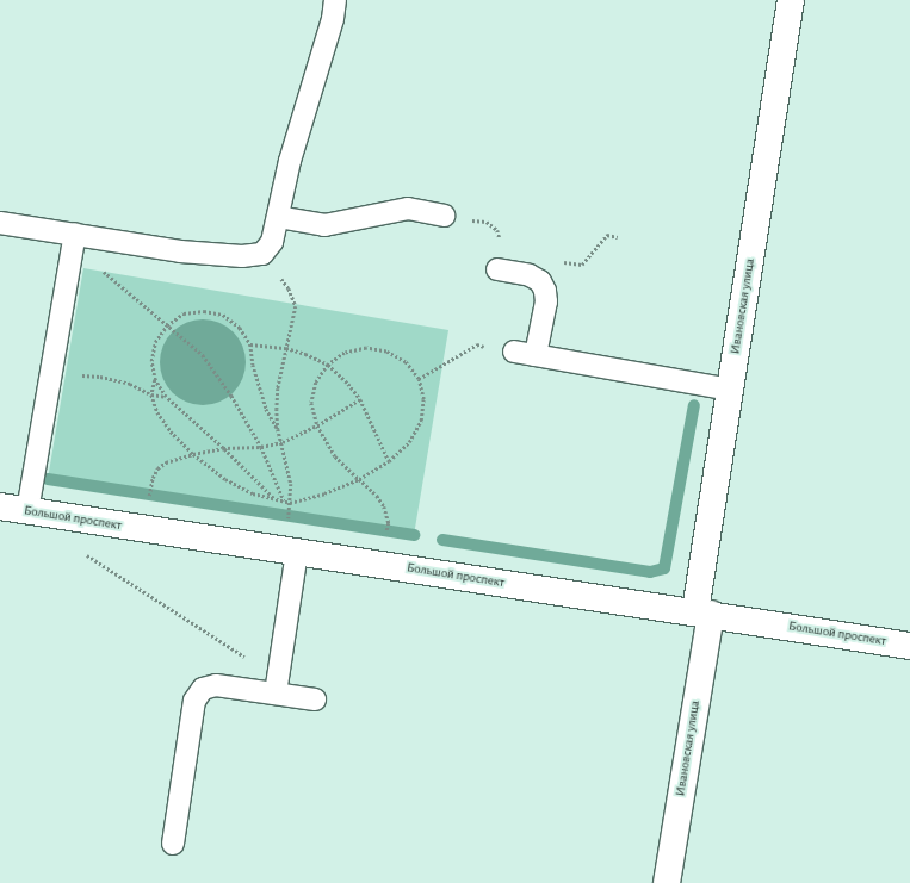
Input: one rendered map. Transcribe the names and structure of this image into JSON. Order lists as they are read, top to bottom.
{
  "streets": {
    "street": ["Ивановская улица", "Большой проспект"]
  },
  "crossings": [
    ["Ивановская улица", "Большой проспект"]
  ]
}
